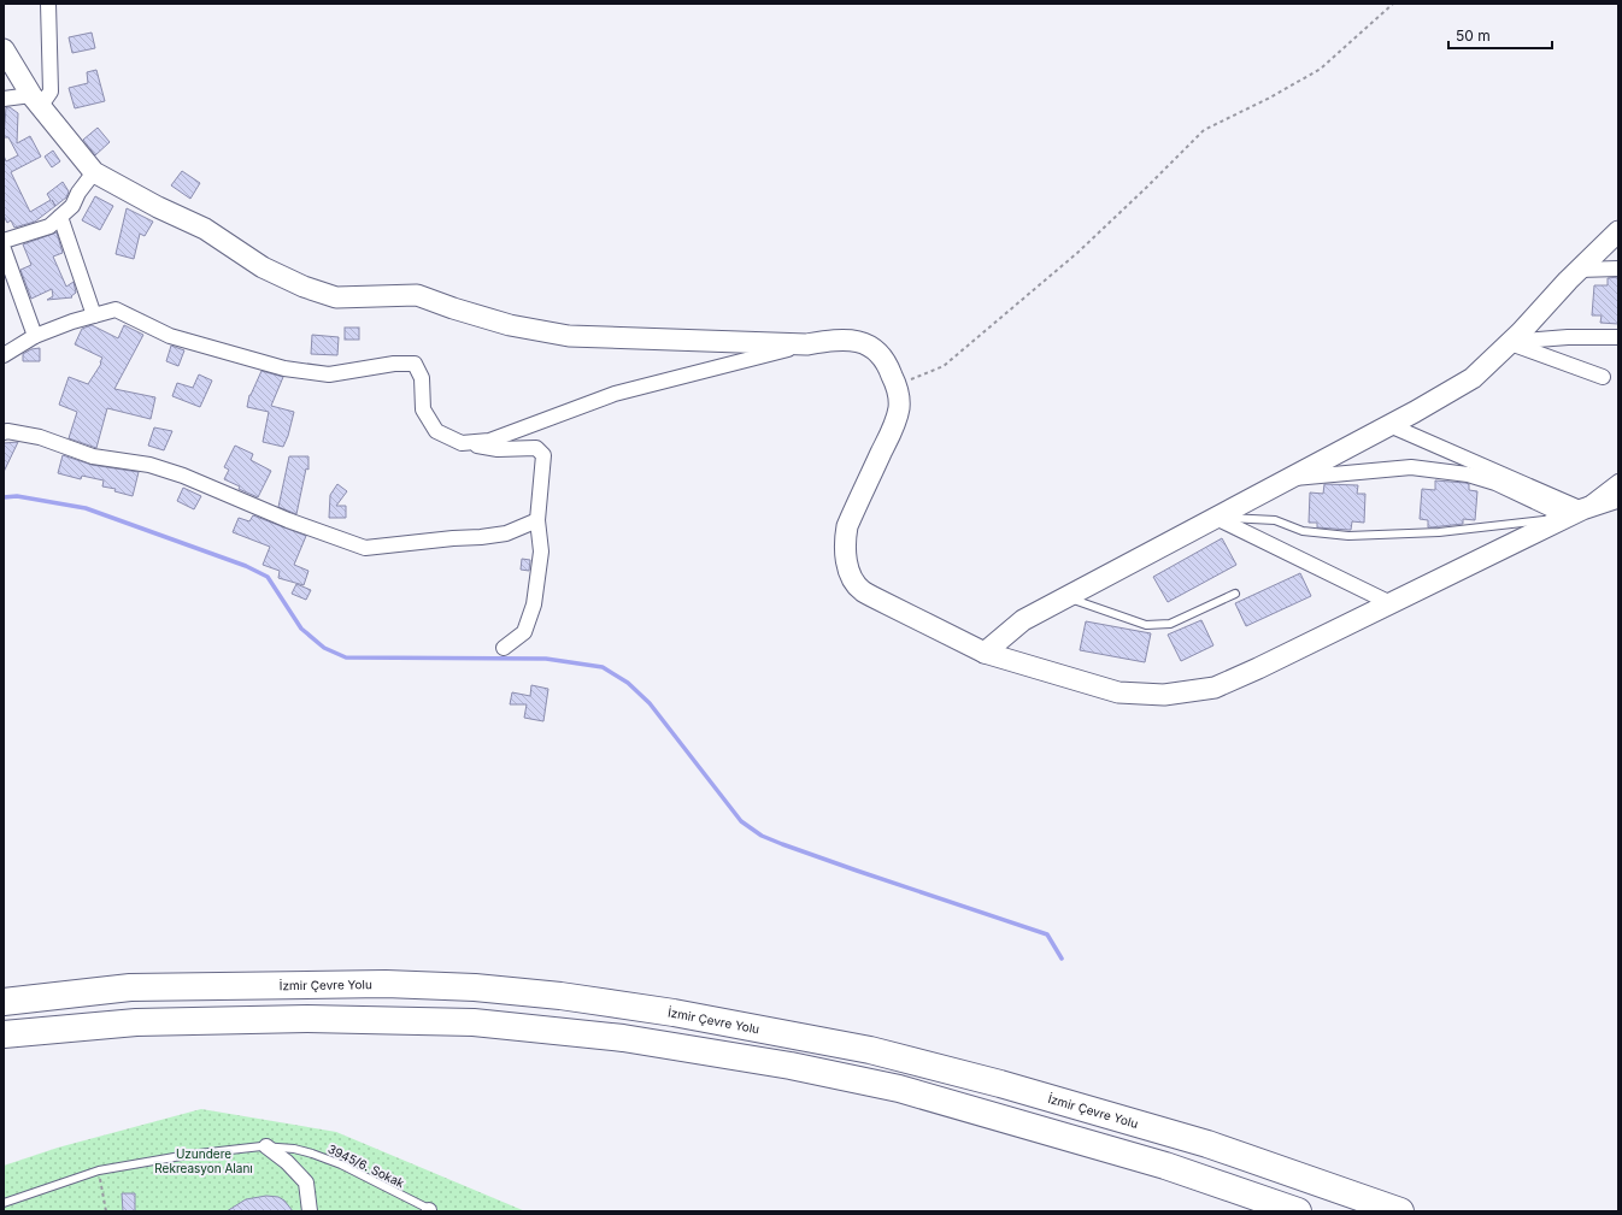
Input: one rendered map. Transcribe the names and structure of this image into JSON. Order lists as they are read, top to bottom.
{
  "streets": {
    "highway": ["İzmir Çevre Yolu"],
    "lane": ["3945/6. Sokak"]
  },
  "parks": ["Uzundere Rekreasyon Alanı"],
  "scale_bar": "50 m"
}
